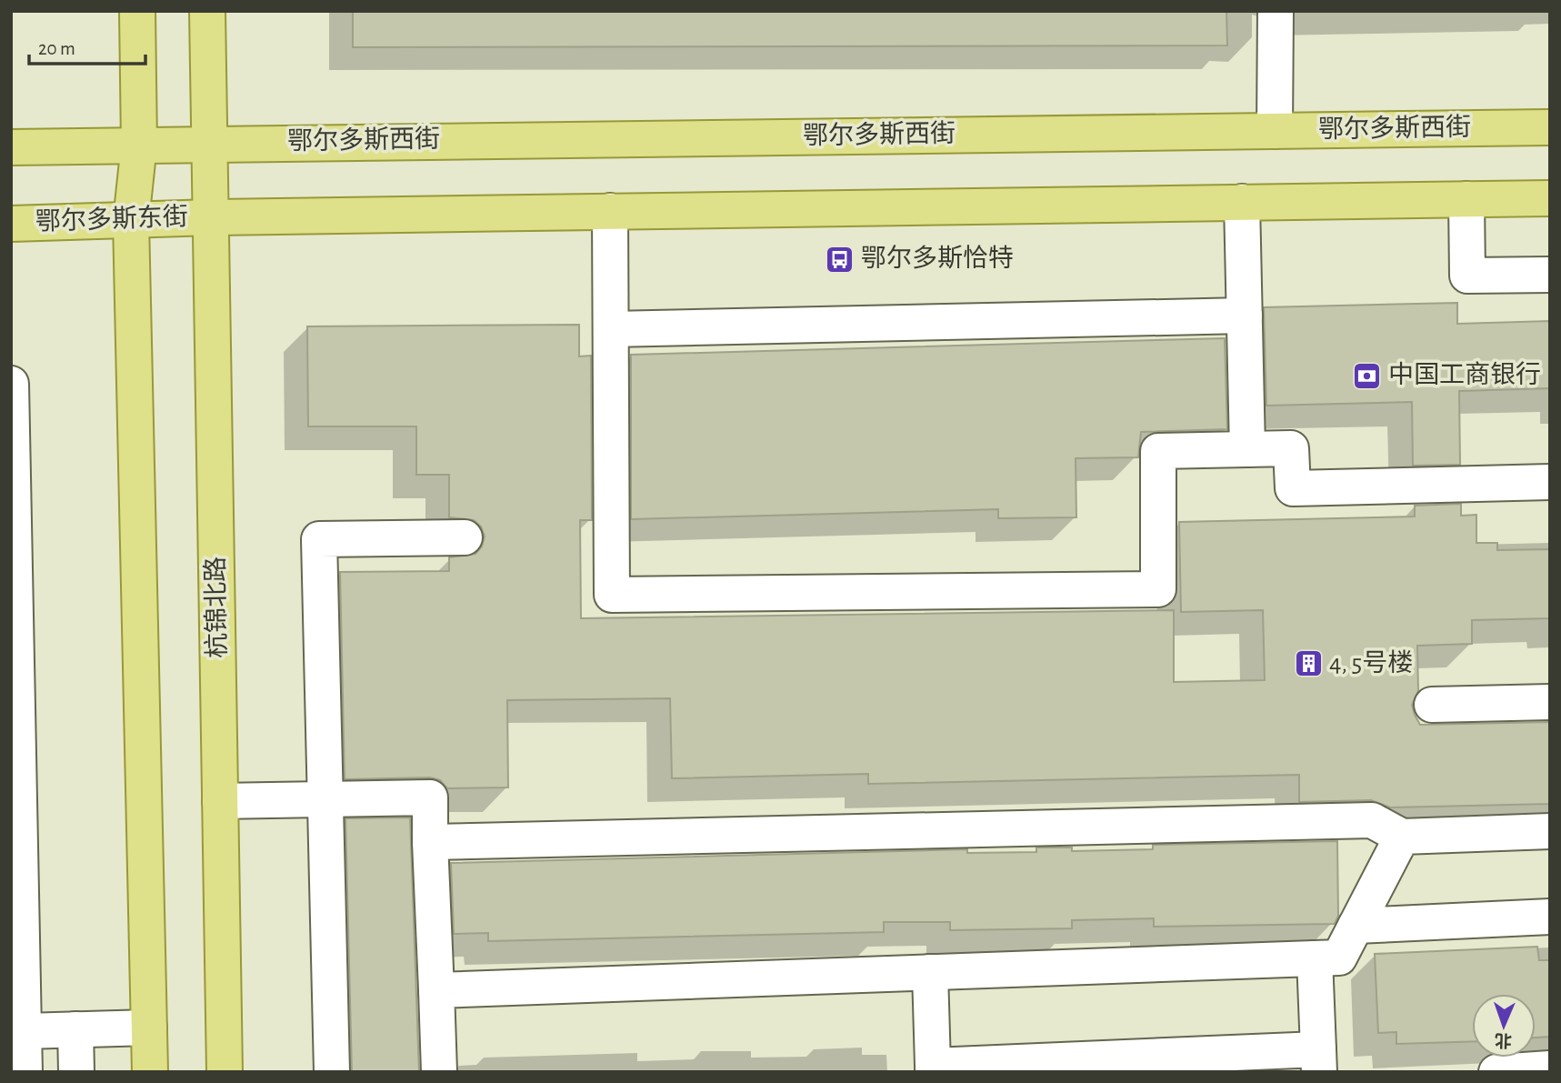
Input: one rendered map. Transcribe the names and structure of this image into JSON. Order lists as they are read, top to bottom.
{
  "streets": {
    "main road": ["鄂尔多斯西街", "鄂尔多斯东街", "杭锦北路"]
  },
  "crossings": [
    ["鄂尔多斯西街", "杭锦北路"],
    ["鄂尔多斯东街", "杭锦北路"]
  ],
  "places": {
    "bus stop": ["鄂尔多斯恰特"],
    "bank": ["中国工商银行"],
    "building": ["4, 5号楼"]
  },
  "scale_bar": "20 m",
  "north": "bottom"
}
